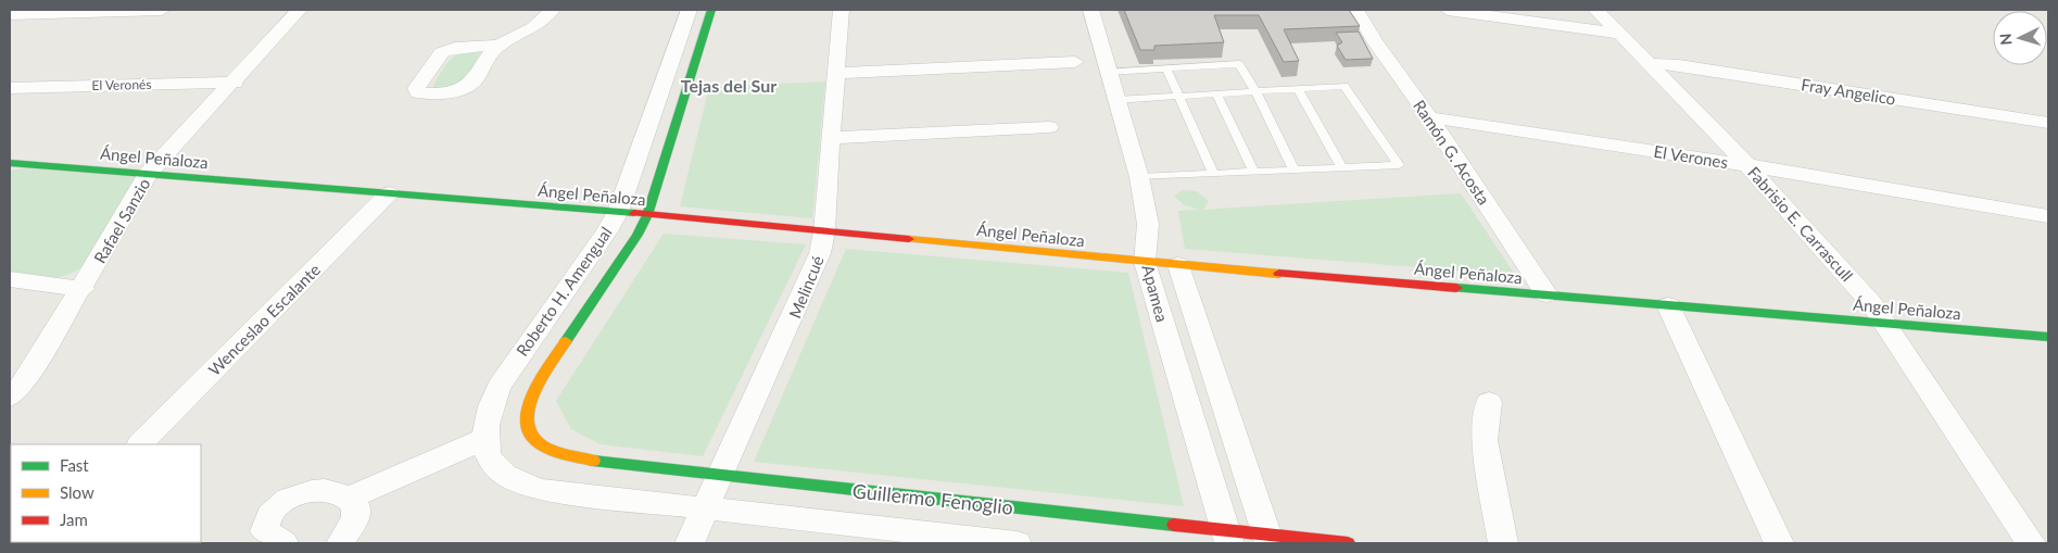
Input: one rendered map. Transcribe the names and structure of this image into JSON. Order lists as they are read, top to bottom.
{
  "streets": {
    "street": [
      "El Veronés",
      "Fray Angelico",
      "Ramón G. Acosta",
      "El Verones",
      "Ángel Peñaloza",
      "Rafael Sanzio",
      "Fabrisio E. Carrascull",
      "Melincué",
      "Roberto H. Amengual",
      "Apamea",
      "Wenceslao Escalante",
      "Guillermo Fenoglio"
    ]
  },
  "crossings": [
    ["El Veronés", "Rafael Sanzio"],
    ["Fray Angelico", "Fabrisio E. Carrascull"],
    ["Ramón G. Acosta", "El Verones"],
    ["Ramón G. Acosta", "Ángel Peñaloza"],
    ["El Verones", "Fabrisio E. Carrascull"],
    ["Ángel Peñaloza", "Rafael Sanzio"],
    ["Ángel Peñaloza", "Fabrisio E. Carrascull"],
    ["Ángel Peñaloza", "Melincué"],
    ["Ángel Peñaloza", "Roberto H. Amengual"],
    ["Ángel Peñaloza", "Apamea"],
    ["Ángel Peñaloza", "Wenceslao Escalante"],
    ["Melincué", "Guillermo Fenoglio"],
    ["Roberto H. Amengual", "Guillermo Fenoglio"],
    ["Apamea", "Guillermo Fenoglio"]
  ],
  "districts": ["Tejas del Sur"],
  "legend": ["Fast", "Slow", "Jam"],
  "north": "left"
}
